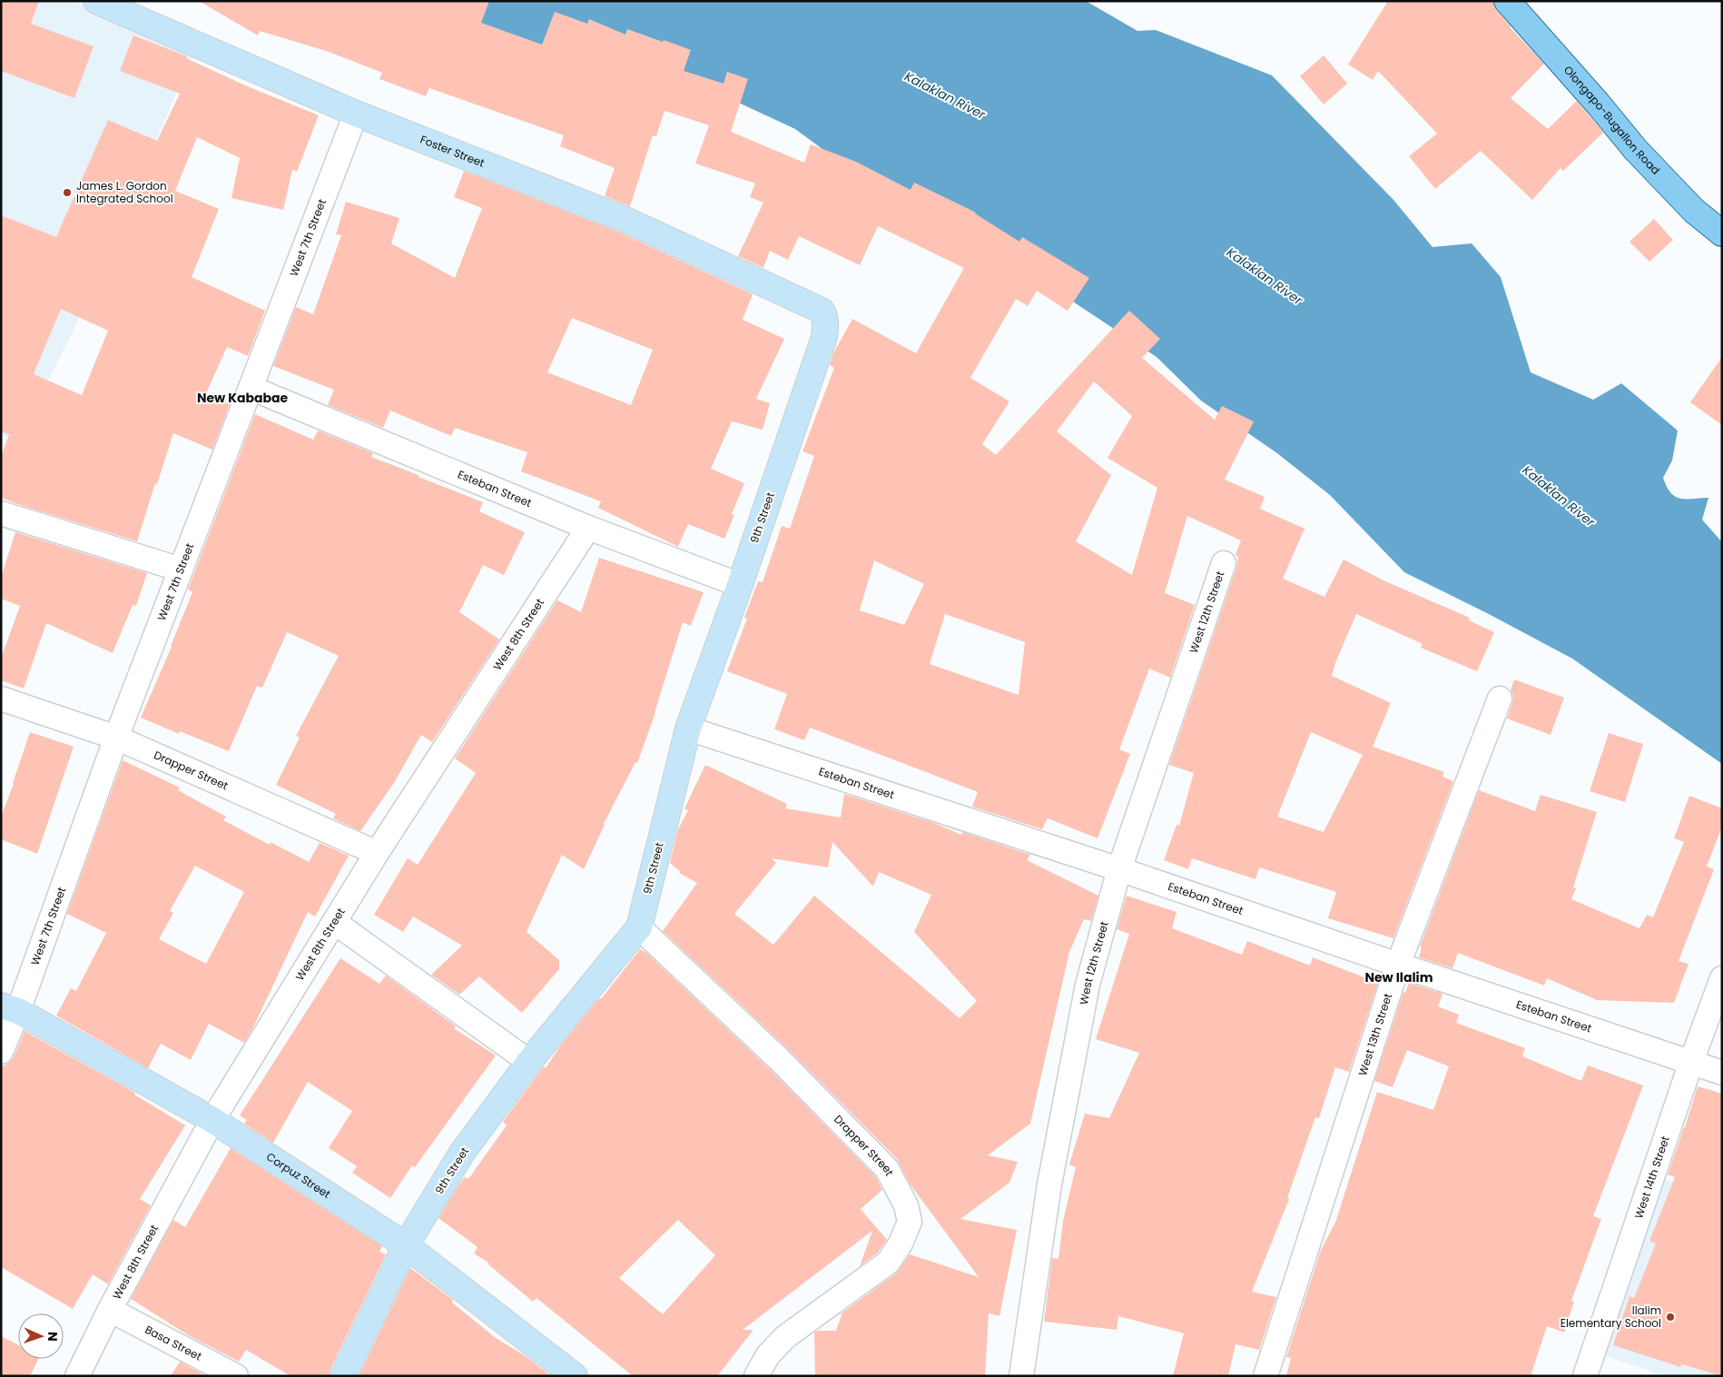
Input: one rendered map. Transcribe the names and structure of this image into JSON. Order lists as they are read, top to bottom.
{
  "streets": {
    "main road": ["Olongapo-Bugallon Road"],
    "street": [
      "Foster Street",
      "West 7th Street",
      "Esteban Street",
      "9th Street",
      "West 12th Street",
      "West 8th Street",
      "Drapper Street",
      "West 13th Street",
      "Corpuz Street",
      "West 14th Street",
      "Basa Street"
    ]
  },
  "crossings": [
    ["Foster Street", "West 7th Street"],
    ["Foster Street", "9th Street"],
    ["West 7th Street", "Esteban Street"],
    ["West 7th Street", "Drapper Street"],
    ["West 7th Street", "Corpuz Street"],
    ["Esteban Street", "9th Street"],
    ["Esteban Street", "West 12th Street"],
    ["Esteban Street", "West 8th Street"],
    ["Esteban Street", "West 13th Street"],
    ["Esteban Street", "West 14th Street"],
    ["9th Street", "Drapper Street"],
    ["9th Street", "Corpuz Street"],
    ["West 8th Street", "Drapper Street"],
    ["West 8th Street", "Corpuz Street"],
    ["West 8th Street", "Basa Street"]
  ],
  "districts": ["New Kababae", "New Ilalim"],
  "water": ["Kalaklan River"],
  "places": ["James L. Gordon Integrated School", "Ilalim Elementary School"],
  "north": "right"
}
